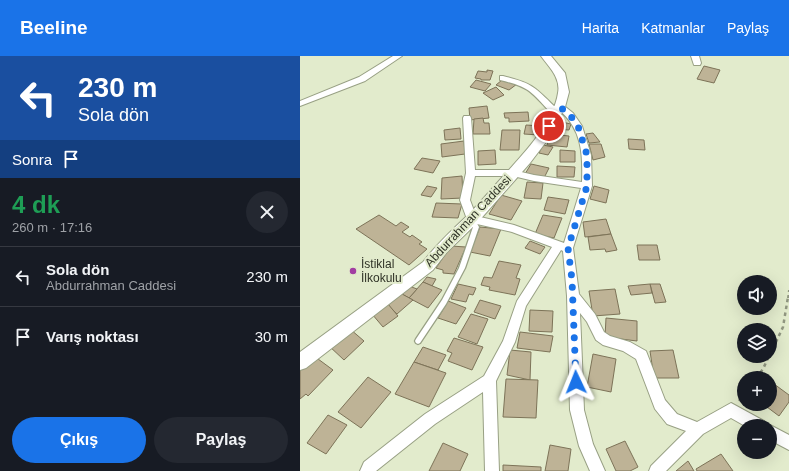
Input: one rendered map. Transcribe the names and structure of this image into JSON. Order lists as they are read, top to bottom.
{
  "streets": {
    "street": ["Abdurrahman Caddesi"]
  },
  "places": ["İstiklal İlkokulu"],
  "page": {
    "header": "Beeline",
    "nav": ["Harita", "Katmanlar", "Paylaş"],
    "turn": ["230 m", "Sola dön"],
    "then": "Sonra",
    "heading": ["4 dk", "260 m · 17:16"],
    "list": [
      {
        "name": "Sola dön",
        "note": "Abdurrahman Caddesi",
        "value": "230 m"
      },
      {
        "name": "Varış noktası",
        "value": "30 m"
      }
    ],
    "map_buttons": ["+", "−"],
    "buttons": ["Çıkış", "Paylaş"]
  }
}
